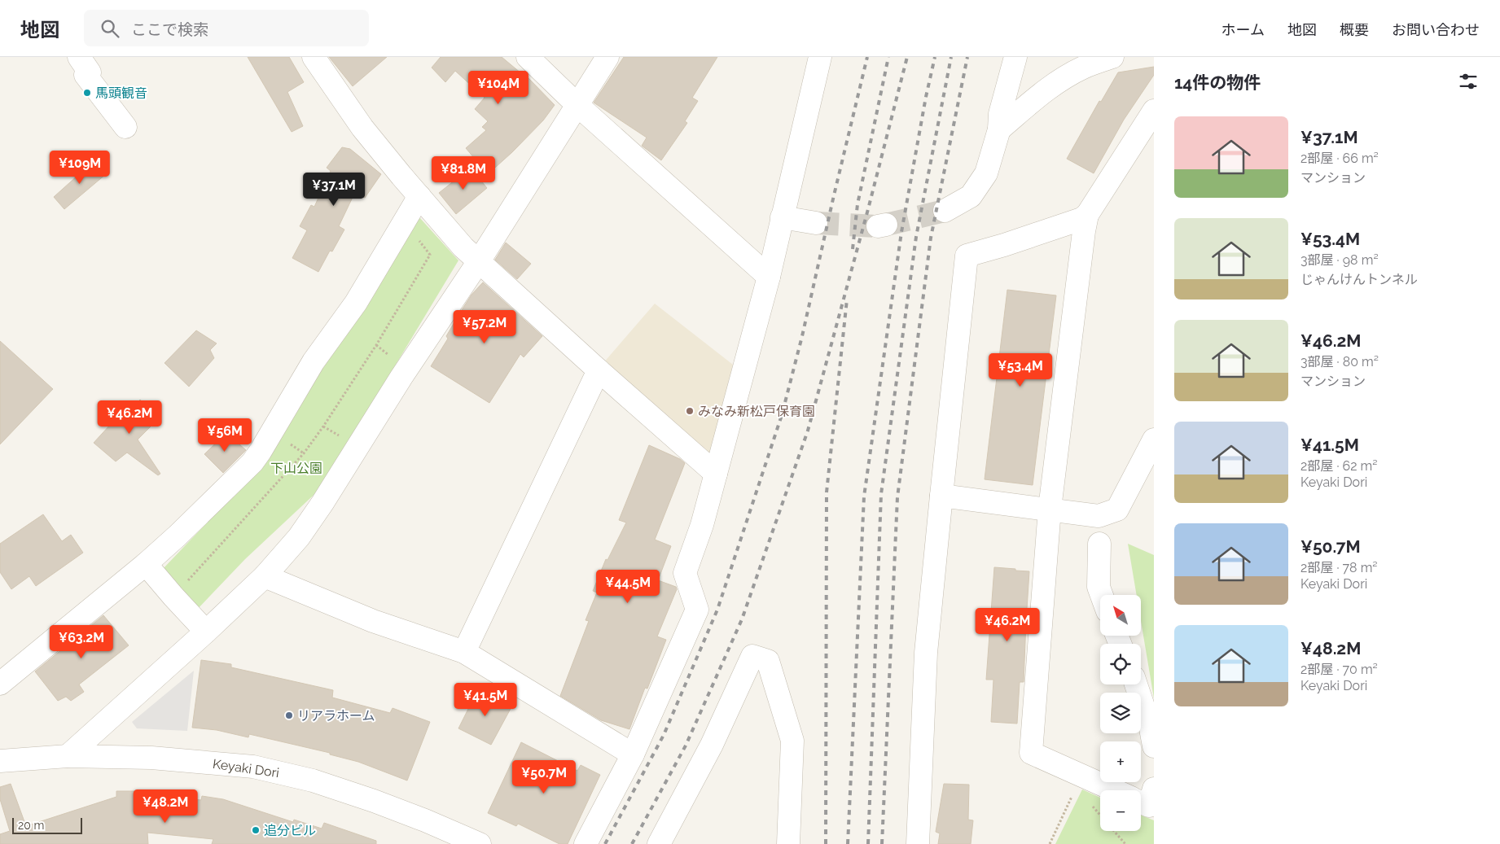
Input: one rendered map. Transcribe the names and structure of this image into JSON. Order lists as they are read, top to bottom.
{
  "streets": {
    "street": ["Keyaki Dori"]
  },
  "parks": ["下山公園"],
  "places": [
    "馬頭観音",
    "みなみ新松戸保育園",
    "リアラホーム",
    "追分ビル"
  ],
  "scale_bar": "20 m",
  "north": "top left",
  "page": {
    "header": "地図",
    "search": "ここで検索",
    "nav": [
      "ホーム",
      "地図",
      "概要",
      "お問い合わせ"
    ],
    "heading": "14件の物件",
    "price": [
      "¥104M",
      "¥109M",
      "¥81.8M",
      "¥37.1M",
      "¥57.2M",
      "¥53.4M",
      "¥46.2M",
      "¥56M",
      "¥44.5M",
      "¥46.2M",
      "¥63.2M",
      "¥41.5M",
      "¥50.7M",
      "¥48.2M"
    ],
    "list": [
      {
        "name": "¥37.1M",
        "note": "2部屋 · 66 m² · マンション"
      },
      {
        "name": "¥53.4M",
        "note": "3部屋 · 98 m² · じゃんけんトンネル"
      },
      {
        "name": "¥46.2M",
        "note": "3部屋 · 80 m² · マンション"
      },
      {
        "name": "¥41.5M",
        "note": "2部屋 · 62 m² · Keyaki Dori"
      },
      {
        "name": "¥50.7M",
        "note": "2部屋 · 78 m² · Keyaki Dori"
      },
      {
        "name": "¥48.2M",
        "note": "2部屋 · 70 m² · Keyaki Dori"
      }
    ],
    "map_buttons": ["+", "−"],
    "scale": "20 m"
  }
}
